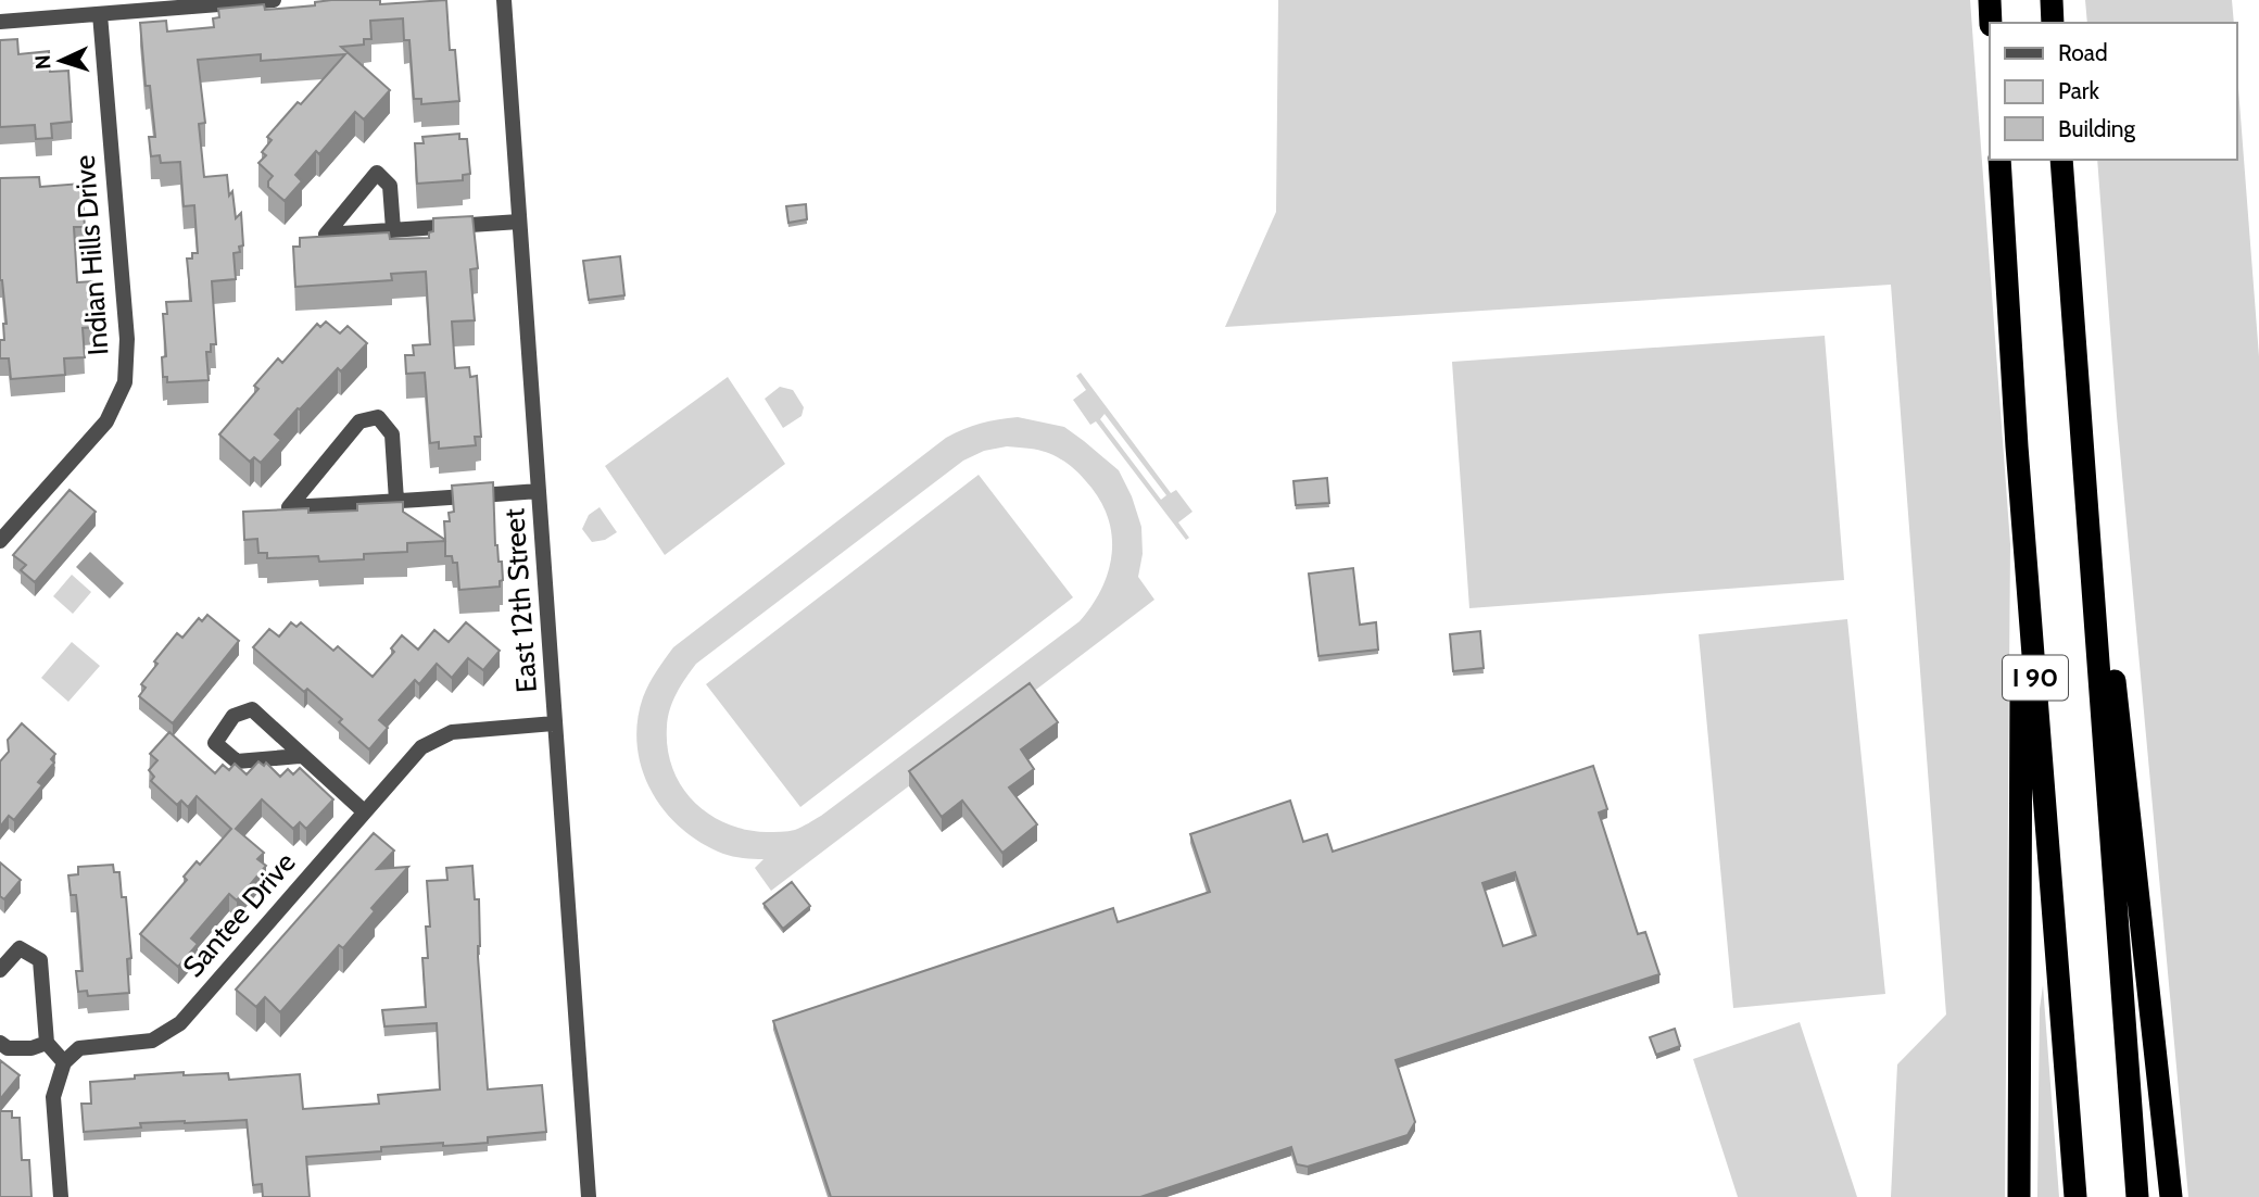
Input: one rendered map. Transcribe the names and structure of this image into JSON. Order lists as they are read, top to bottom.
{
  "streets": {
    "highway": ["I 90"],
    "street": ["Indian Hills Drive", "East 12th Street", "Santee Drive"]
  },
  "crossings": [
    ["East 12th Street", "Santee Drive"]
  ],
  "legend": ["Road", "Park", "Building"],
  "north": "left"
}
